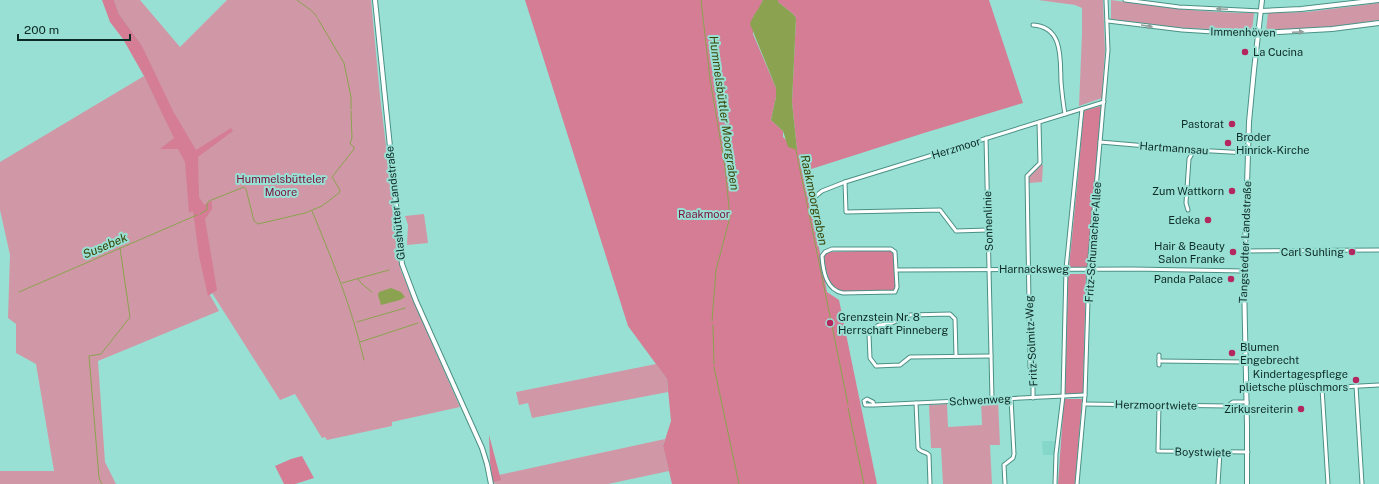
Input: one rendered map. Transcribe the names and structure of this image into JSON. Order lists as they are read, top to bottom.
{
  "streets": {
    "street": [
      "Immenhöven",
      "Herzmoor",
      "Hartmannsau",
      "Glashütter Landstraße",
      "Sonnenlinie",
      "Fritz-Schumacher-Allee",
      "Tangstedter Landstraße",
      "Harnacksweg",
      "Fritz-Solmitz-Weg",
      "Schwenweg",
      "Herzmoortwiete",
      "Boystwiete"
    ]
  },
  "crossings": [
    ["Immenhöven", "Fritz-Schumacher-Allee"],
    ["Immenhöven", "Tangstedter Landstraße"],
    ["Herzmoor", "Sonnenlinie"],
    ["Herzmoor", "Fritz-Schumacher-Allee"],
    ["Herzmoor", "Fritz-Solmitz-Weg"],
    ["Hartmannsau", "Fritz-Schumacher-Allee"],
    ["Hartmannsau", "Tangstedter Landstraße"],
    ["Sonnenlinie", "Harnacksweg"],
    ["Sonnenlinie", "Schwenweg"],
    ["Fritz-Schumacher-Allee", "Harnacksweg"],
    ["Fritz-Schumacher-Allee", "Schwenweg"],
    ["Fritz-Schumacher-Allee", "Herzmoortwiete"],
    ["Tangstedter Landstraße", "Harnacksweg"],
    ["Tangstedter Landstraße", "Herzmoortwiete"],
    ["Tangstedter Landstraße", "Boystwiete"],
    ["Harnacksweg", "Fritz-Solmitz-Weg"],
    ["Fritz-Solmitz-Weg", "Schwenweg"],
    ["Herzmoortwiete", "Boystwiete"]
  ],
  "water": ["Hummelsbüttler Moorgraben", "Raakmoorgraben", "Susebek"],
  "parks": ["Hummelsbütteler Moore", "Raakmoor"],
  "places": [
    "La Cucina",
    "Pastorat",
    "Broder Hinrick-Kirche",
    "Zum Wattkorn",
    "Edeka",
    "Hair & Beauty Salon Franke",
    "Carl Suhling",
    "Panda Palace",
    "Grenzstein Nr. 8 Herrschaft Pinneberg",
    "Blumen Engebrecht",
    "Kindertagespflege plietsche plüschmors",
    "Zirkusreiterin"
  ],
  "scale_bar": "200 m"
}
